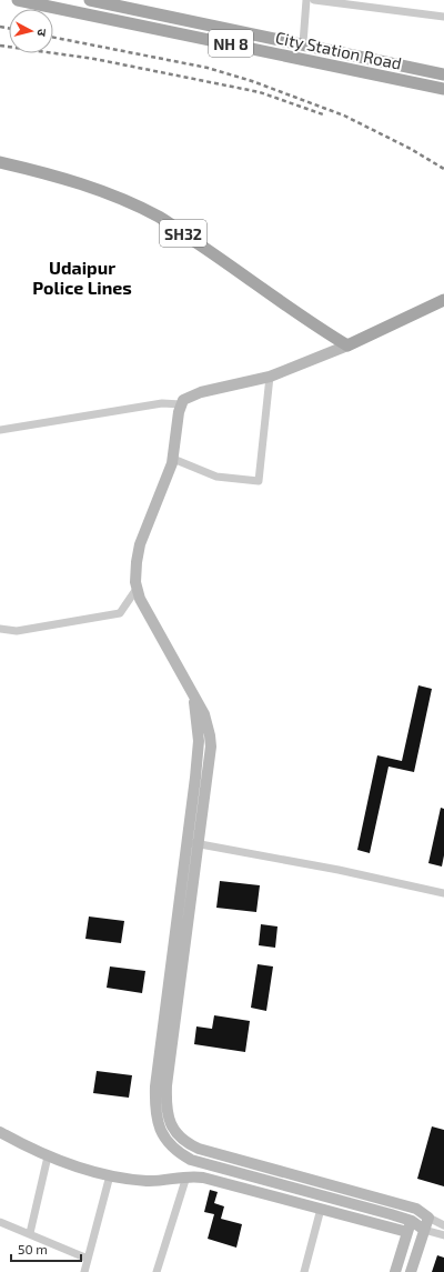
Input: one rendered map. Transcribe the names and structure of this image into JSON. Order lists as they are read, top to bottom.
{
  "streets": {
    "main road": ["NH 8", "City Station Road", "SH32"]
  },
  "districts": ["Udaipur Police Lines"],
  "scale_bar": "50 m",
  "north": "right"
}
